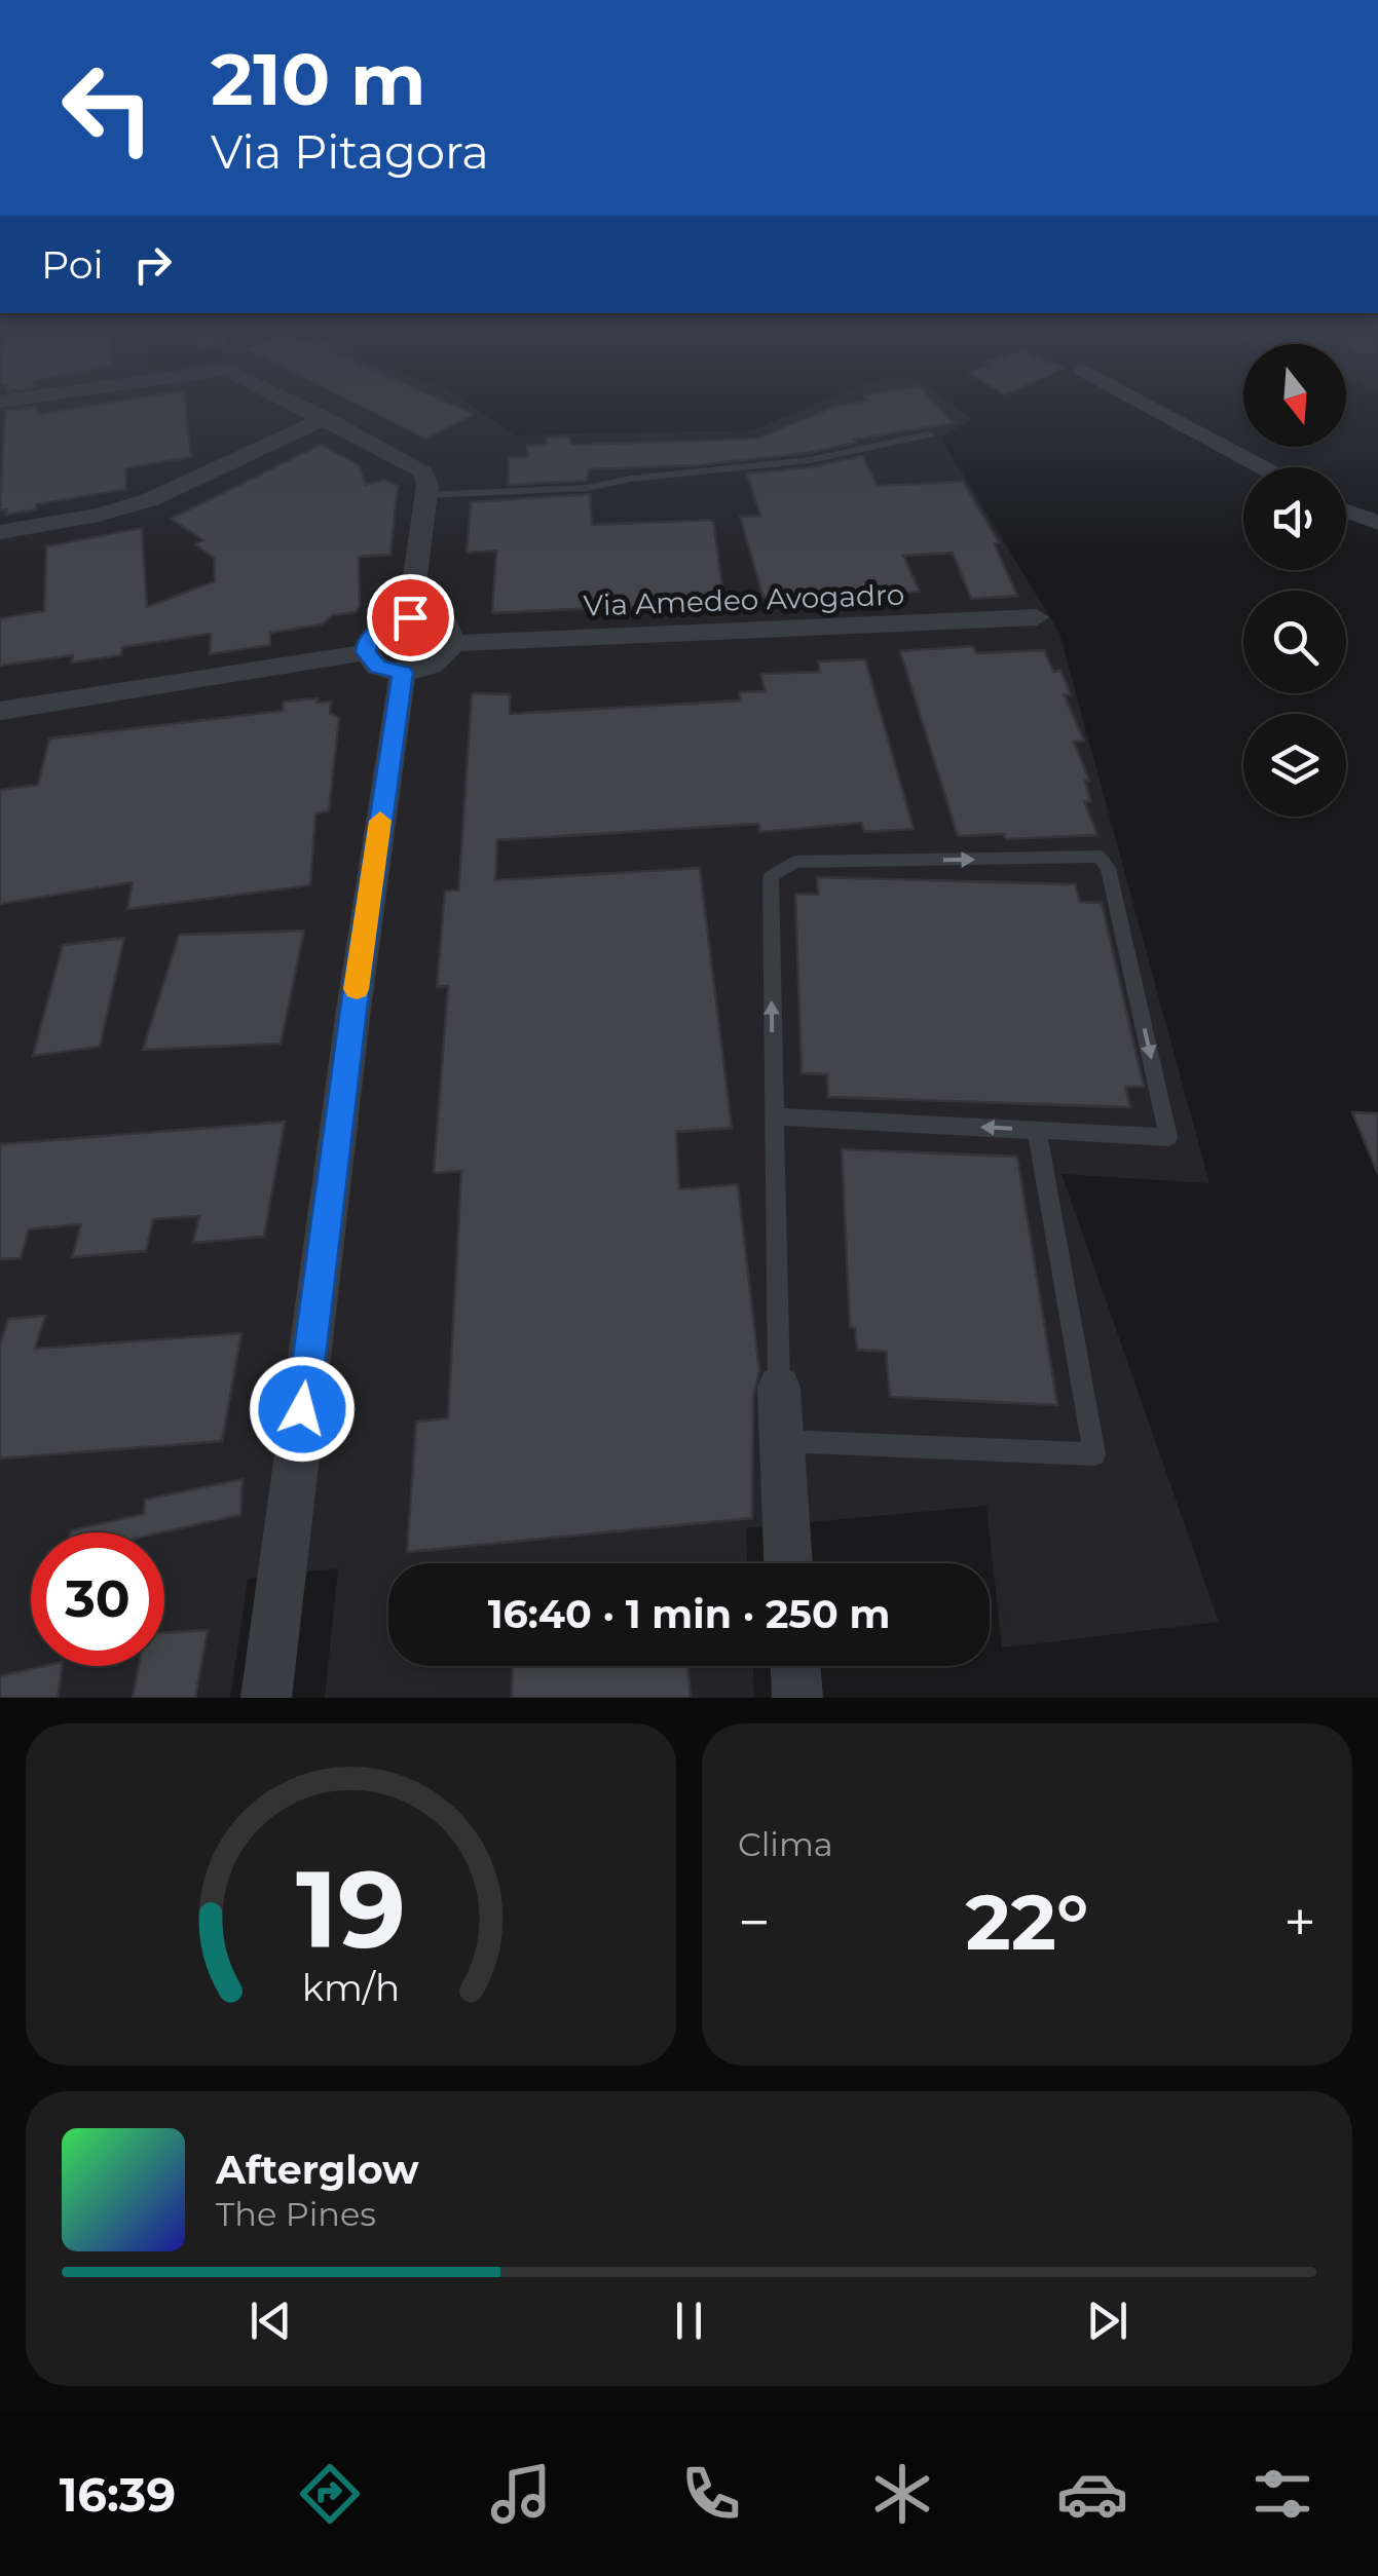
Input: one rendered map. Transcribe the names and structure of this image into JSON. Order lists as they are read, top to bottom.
{
  "streets": {
    "street": ["Via Amedeo Avogadro"]
  },
  "north": "bottom",
  "page": {
    "turn": ["210 m", "Via Pitagora"],
    "then": "Poi",
    "limit": "30",
    "trip": "16:40 · 1 min · 250 m",
    "tile": "Clima",
    "heat": ["−", "22°", "+"],
    "song": ["Afterglow", "The Pines"],
    "tabs": "16:39",
    "gauge": ["19", "km/h"]
  }
}
